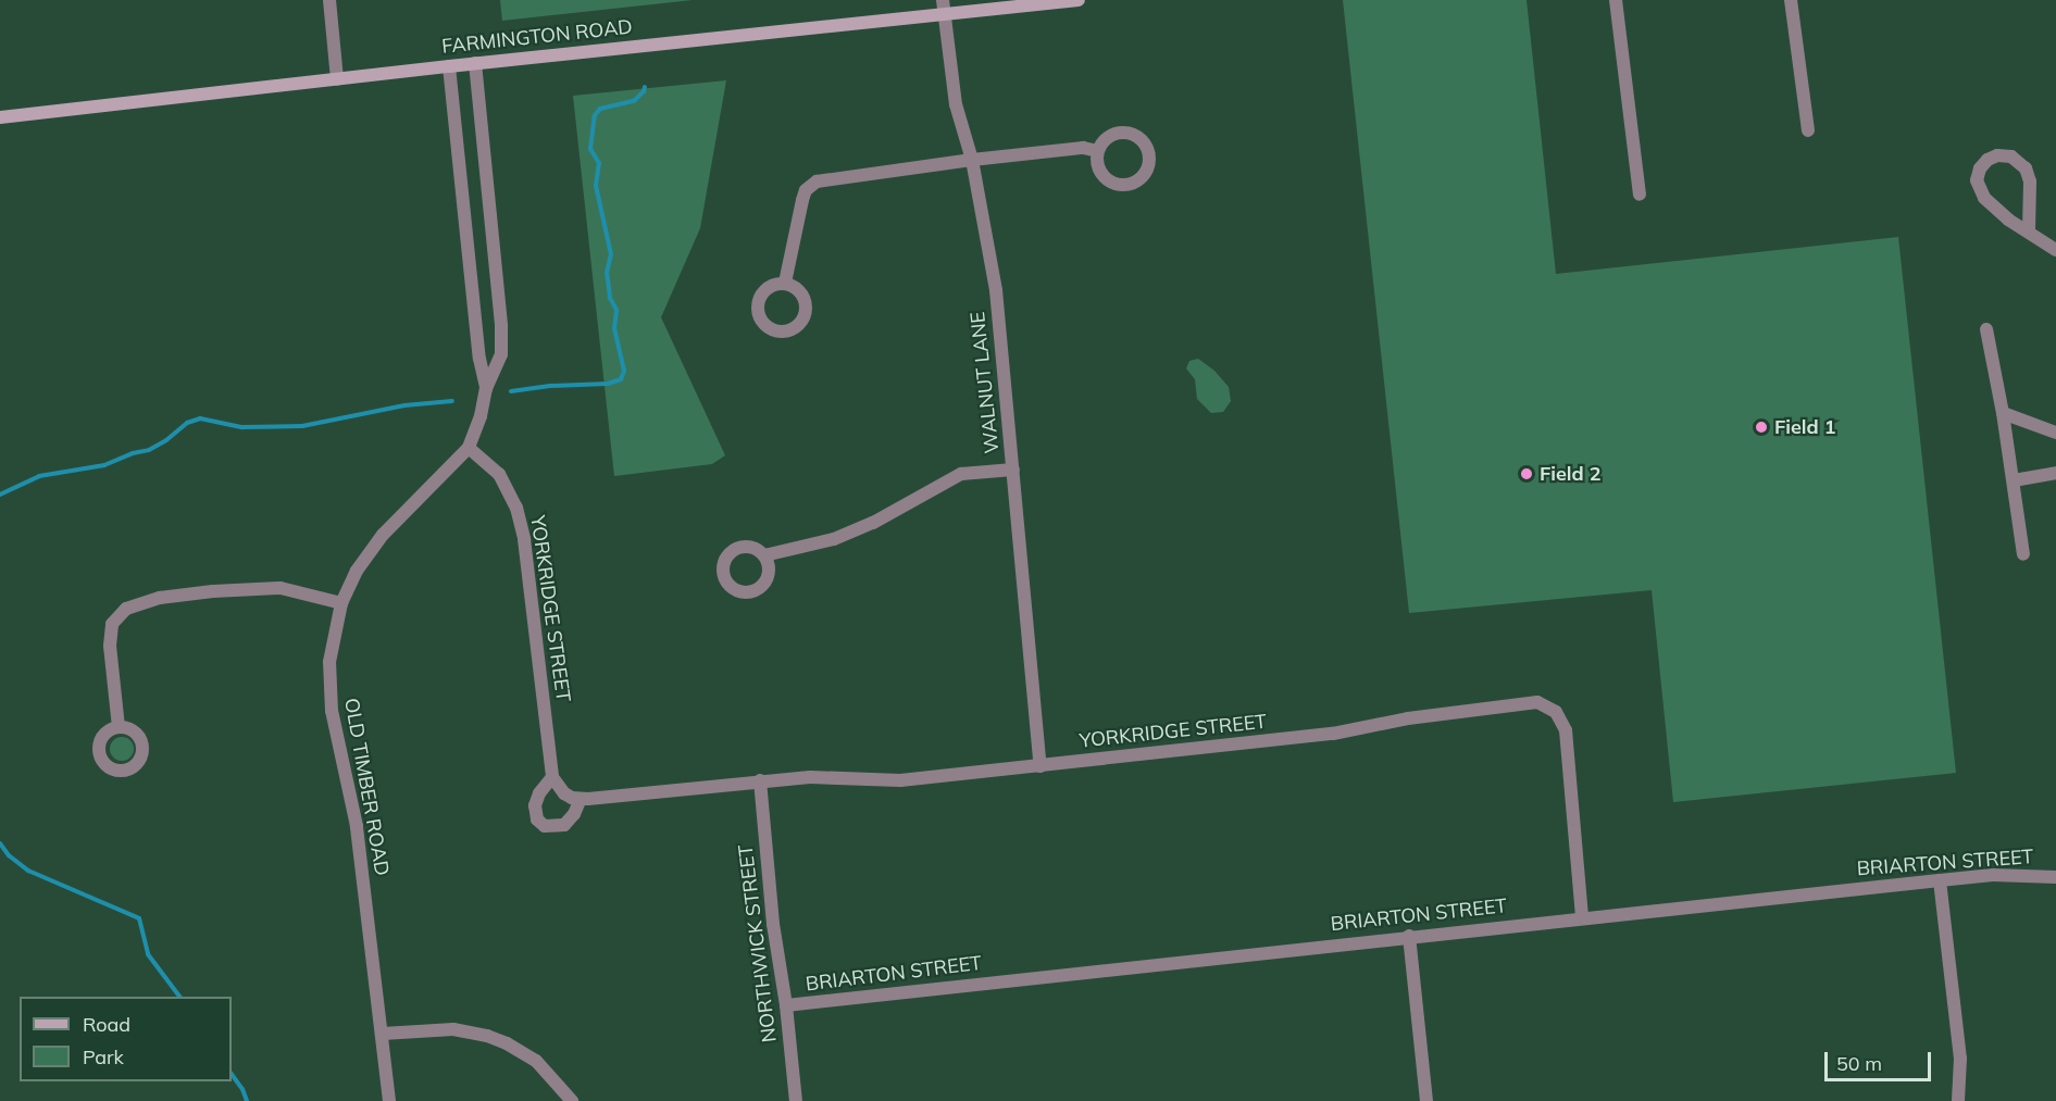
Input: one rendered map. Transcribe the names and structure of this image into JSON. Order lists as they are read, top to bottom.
{
  "streets": {
    "street": [
      "FARMINGTON ROAD",
      "WALNUT LANE",
      "YORKRIDGE STREET",
      "OLD TIMBER ROAD",
      "BRIARTON STREET",
      "NORTHWICK STREET"
    ]
  },
  "crossings": [
    ["FARMINGTON ROAD", "WALNUT LANE"],
    ["WALNUT LANE", "YORKRIDGE STREET"],
    ["YORKRIDGE STREET", "OLD TIMBER ROAD"],
    ["YORKRIDGE STREET", "BRIARTON STREET"],
    ["YORKRIDGE STREET", "NORTHWICK STREET"],
    ["BRIARTON STREET", "NORTHWICK STREET"]
  ],
  "places": ["Field 1", "Field 2"],
  "legend": ["Road", "Park"],
  "scale_bar": "50 m"
}
